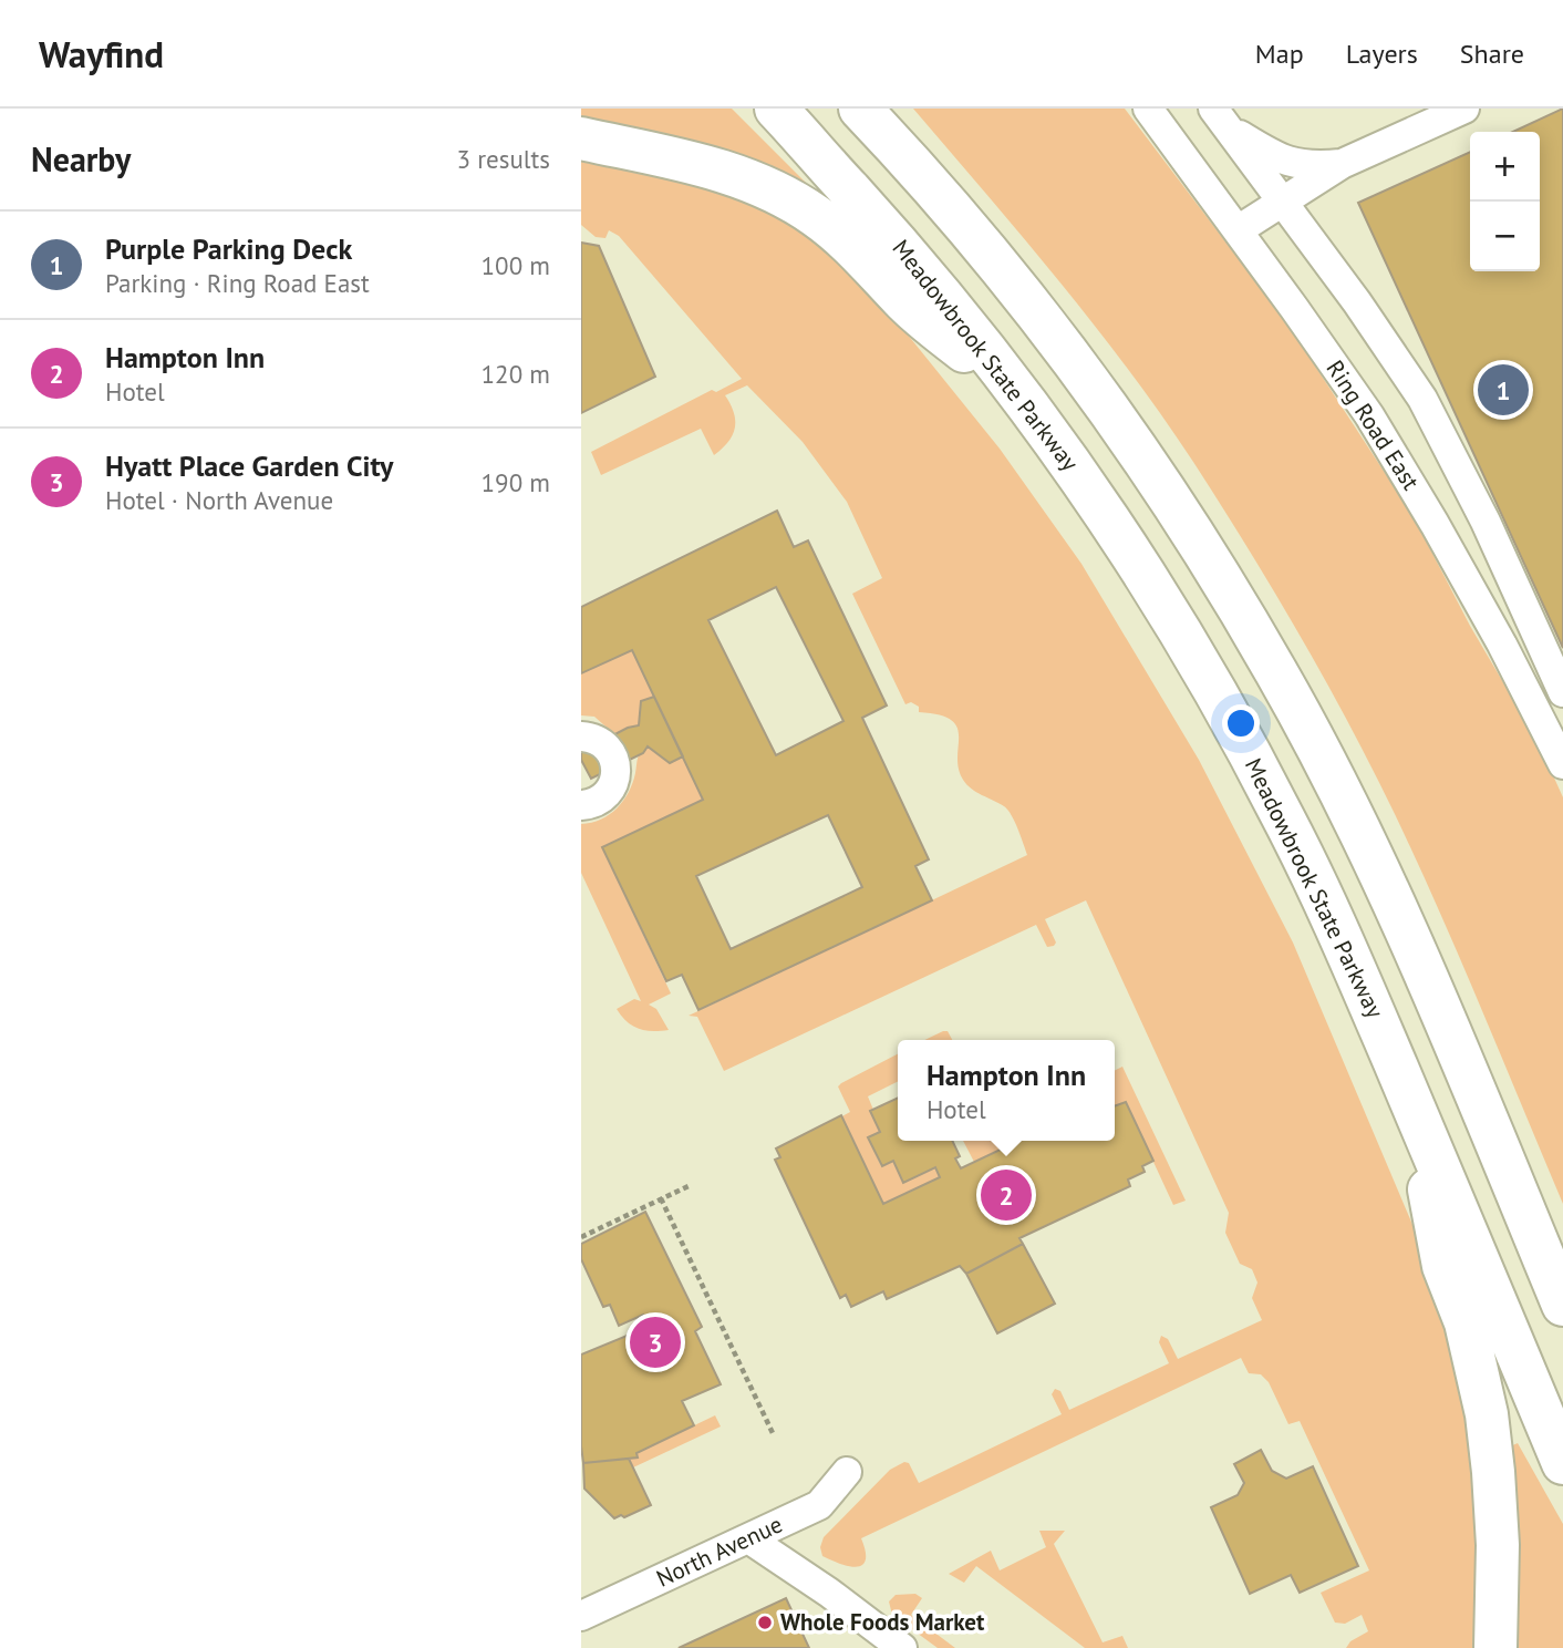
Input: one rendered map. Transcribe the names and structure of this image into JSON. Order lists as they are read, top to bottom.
{
  "streets": {
    "highway": ["Meadowbrook State Parkway"],
    "street": ["Ring Road East", "North Avenue"]
  },
  "places": ["Whole Foods Market"],
  "page": {
    "header": "Wayfind",
    "nav": ["Map", "Layers", "Share"],
    "heading": ["Nearby", "3 results"],
    "map_buttons": ["+", "−"],
    "list": [
      {
        "mark": "1",
        "name": "Purple Parking Deck",
        "note": "Parking · Ring Road East",
        "value": "100 m"
      },
      {
        "mark": "2",
        "name": "Hampton Inn",
        "note": "Hotel",
        "value": "120 m"
      },
      {
        "mark": "3",
        "name": "Hyatt Place Garden City",
        "note": "Hotel · North Avenue",
        "value": "190 m"
      }
    ],
    "pins": ["1", "2", "3"],
    "popup": ["Hampton Inn", "Hotel"]
  }
}
